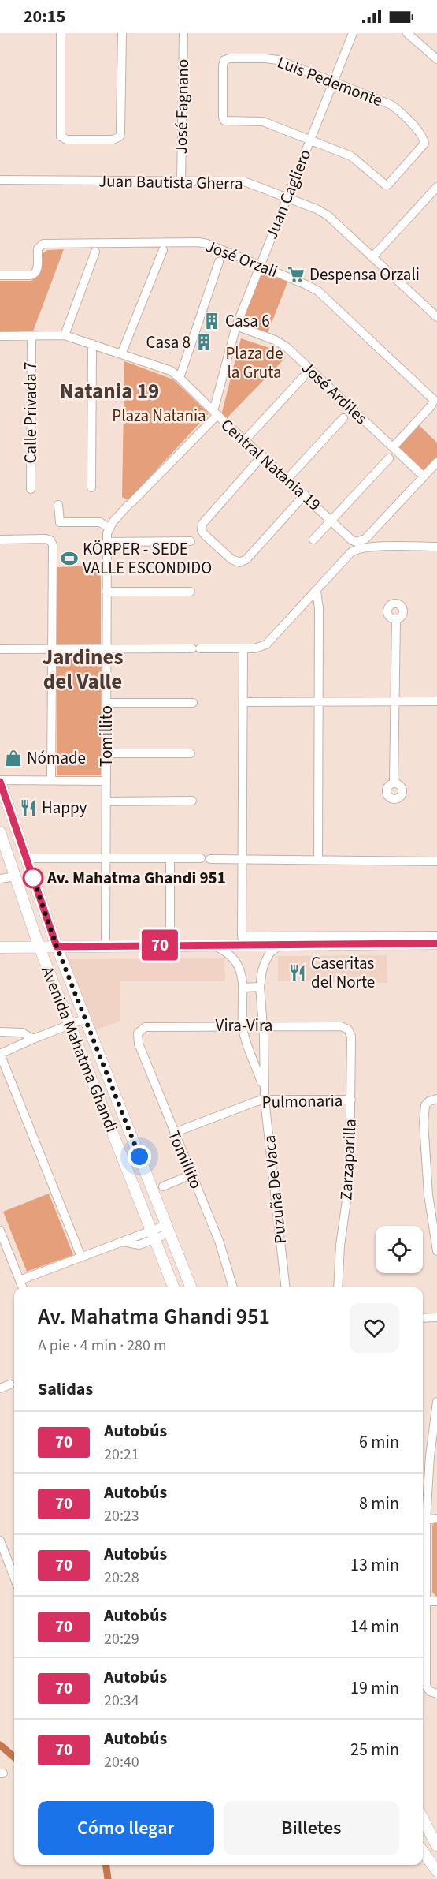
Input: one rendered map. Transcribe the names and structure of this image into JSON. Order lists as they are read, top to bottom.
{
  "streets": {
    "main road": ["Avenida Mahatma Ghandi"],
    "street": [
      "Luis Pedemonte",
      "José Fagnano",
      "Juan Bautista Gherra",
      "Juan Cagliero",
      "José Orzali",
      "José Ardiles",
      "Calle Privada 7",
      "Central Natania 19",
      "Tomillito",
      "Vira-Vira",
      "Pulmonaria",
      "Zarzaparilla",
      "Puzuña De Vaca"
    ]
  },
  "crossings": [
    ["Luis Pedemonte", "Juan Cagliero"],
    ["José Fagnano", "Juan Bautista Gherra"],
    ["Juan Bautista Gherra", "Juan Cagliero"],
    ["Juan Cagliero", "José Orzali"],
    ["Juan Cagliero", "José Ardiles"],
    ["Juan Cagliero", "Central Natania 19"],
    ["José Orzali", "José Ardiles"],
    ["José Ardiles", "Central Natania 19"],
    ["Calle Privada 7", "Central Natania 19"],
    ["Tomillito", "Vira-Vira"],
    ["Tomillito", "Pulmonaria"],
    ["Vira-Vira", "Zarzaparilla"],
    ["Pulmonaria", "Zarzaparilla"],
    ["Pulmonaria", "Puzuña De Vaca"]
  ],
  "districts": ["Natania 19", "Jardines del Valle"],
  "parks": ["Plaza de la Gruta", "Plaza Natania"],
  "places": {
    "supermarket": ["Despensa Orzali"],
    "building": ["Casa 6", "Casa 8"],
    "sports": ["KÖRPER - SEDE VALLE ESCONDIDO"],
    "shop": ["Nómade"],
    "restaurant": ["Happy", "Caseritas del Norte"],
    "other": ["Av. Mahatma Ghandi 951"]
  },
  "lines": ["bus line 70"],
  "page": {
    "status": "20:15",
    "on_map": "70",
    "heading": [
      ["Av. Mahatma Ghandi 951", "A pie · 4 min · 280 m"],
      "Salidas"
    ],
    "list": [
      {
        "mark": "70",
        "name": "Autobús",
        "note": "20:21",
        "value": "6 min"
      },
      {
        "mark": "70",
        "name": "Autobús",
        "note": "20:23",
        "value": "8 min"
      },
      {
        "mark": "70",
        "name": "Autobús",
        "note": "20:28",
        "value": "13 min"
      },
      {
        "mark": "70",
        "name": "Autobús",
        "note": "20:29",
        "value": "14 min"
      },
      {
        "mark": "70",
        "name": "Autobús",
        "note": "20:34",
        "value": "19 min"
      },
      {
        "mark": "70",
        "name": "Autobús",
        "note": "20:40",
        "value": "25 min"
      }
    ],
    "buttons": ["Cómo llegar", "Billetes"]
  }
}
